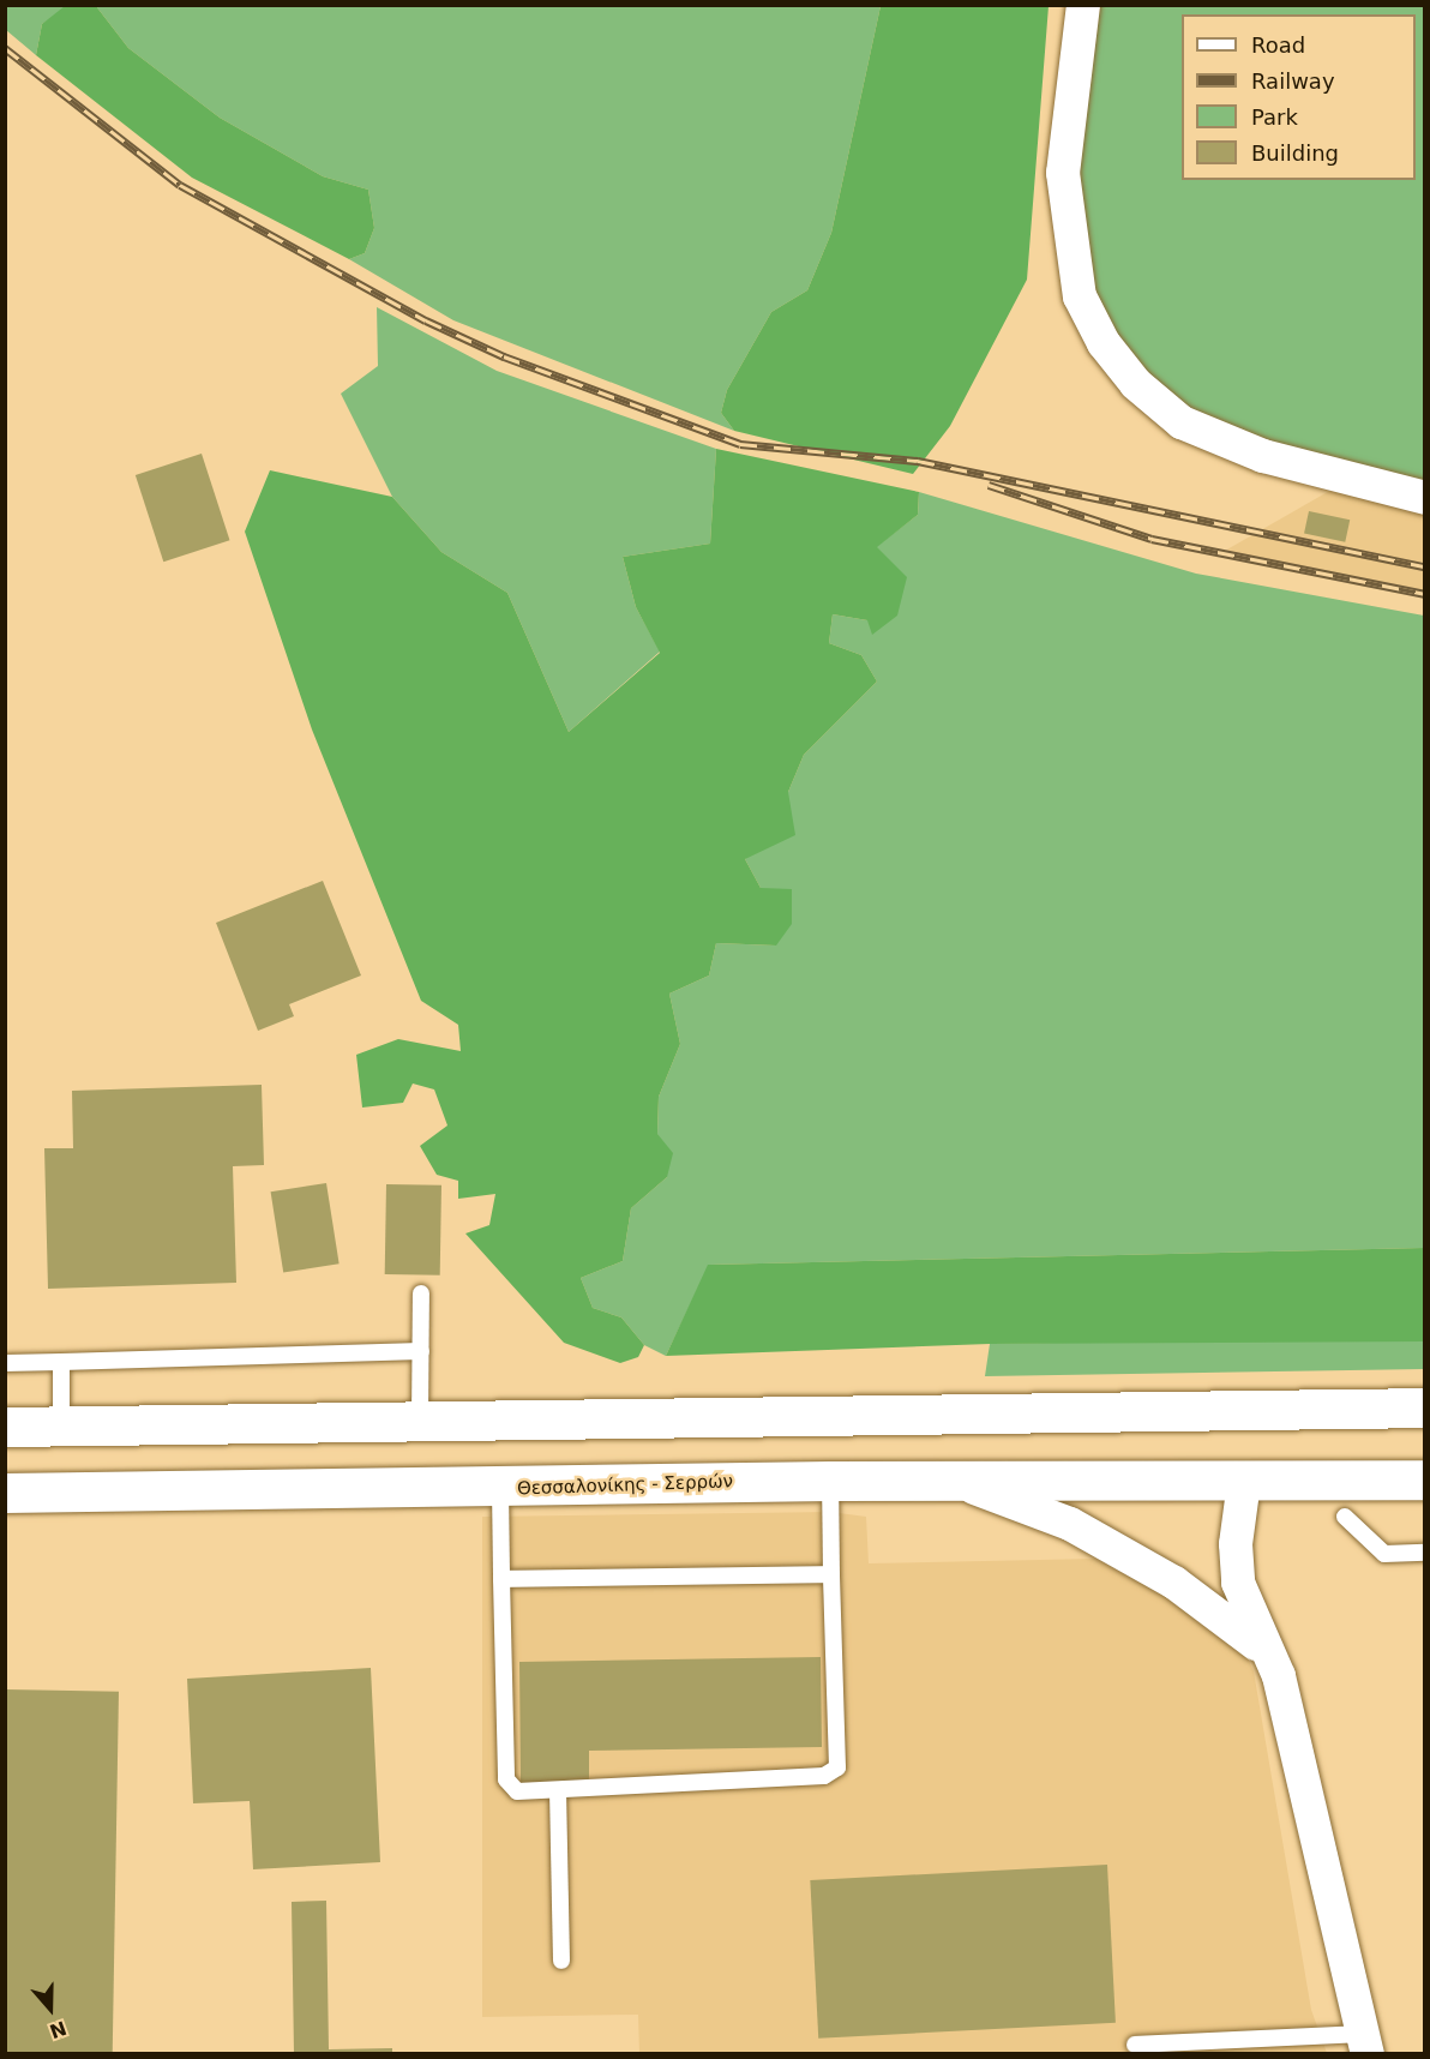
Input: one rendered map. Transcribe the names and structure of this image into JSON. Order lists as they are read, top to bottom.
{
  "streets": {
    "main road": ["Θεσσαλονίκης - Σερρών"]
  },
  "legend": [
    "Road",
    "Railway",
    "Park",
    "Building"
  ],
  "north": "bottom"
}
